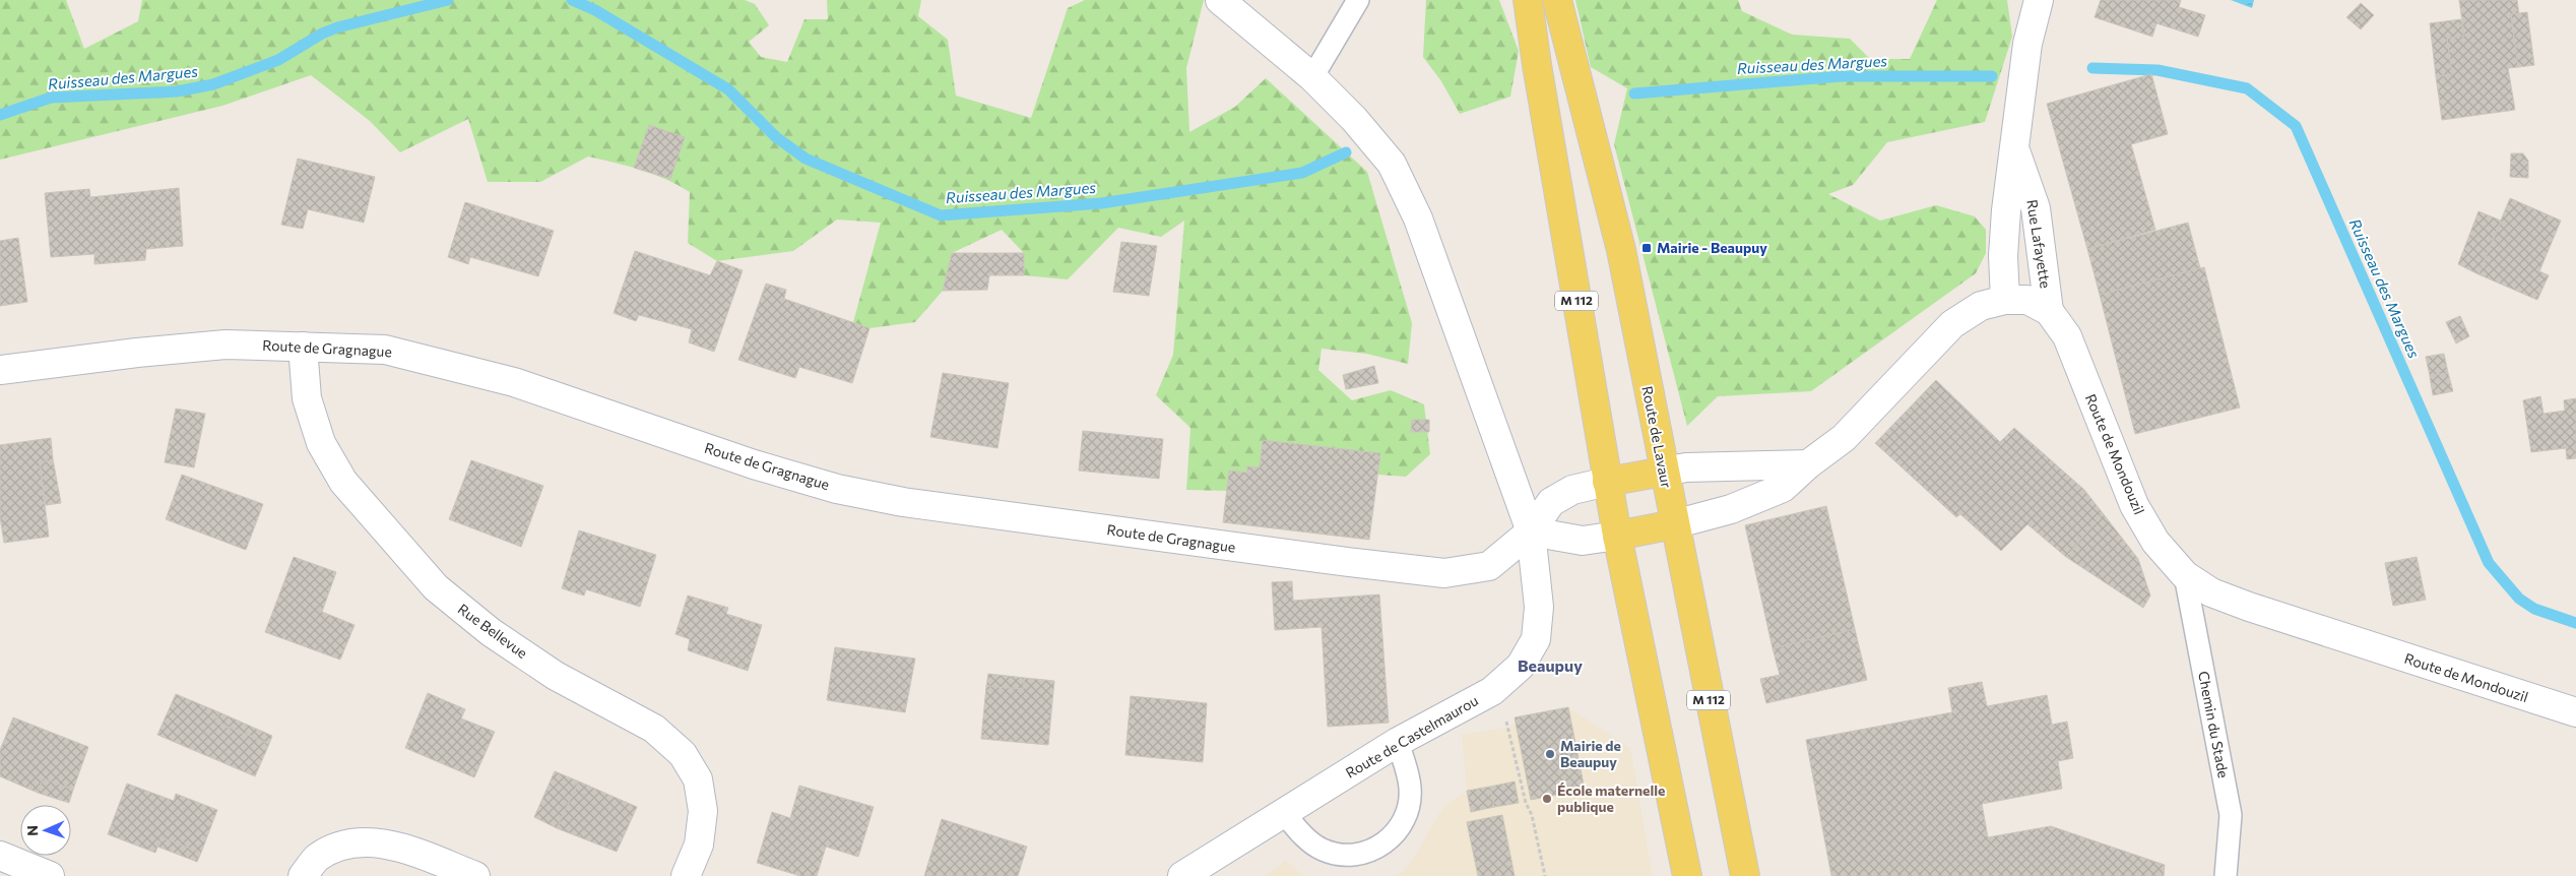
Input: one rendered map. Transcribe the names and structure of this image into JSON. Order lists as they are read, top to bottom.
{
  "streets": {
    "main road": ["M 112", "Route de Lavaur"],
    "street": [
      "Rue Lafayette",
      "Route de Gragnague",
      "Route de Mondouzil",
      "Rue Bellevue",
      "Route de Castelmaurou"
    ],
    "lane": ["Chemin du Stade"]
  },
  "crossings": [
    ["Rue Lafayette", "Route de Mondouzil"],
    ["M 112", "Route de Gragnague"],
    ["Route de Gragnague", "Rue Bellevue"],
    ["Route de Gragnague", "Route de Castelmaurou"],
    ["Route de Lavaur", "Route de Mondouzil"],
    ["Route de Mondouzil", "Chemin du Stade"]
  ],
  "districts": ["Beaupuy"],
  "water": ["Ruisseau des Margues"],
  "places": {
    "transit": ["Mairie - Beaupuy"],
    "other": ["Mairie de Beaupuy", "École maternelle publique"]
  },
  "north": "left"
}
